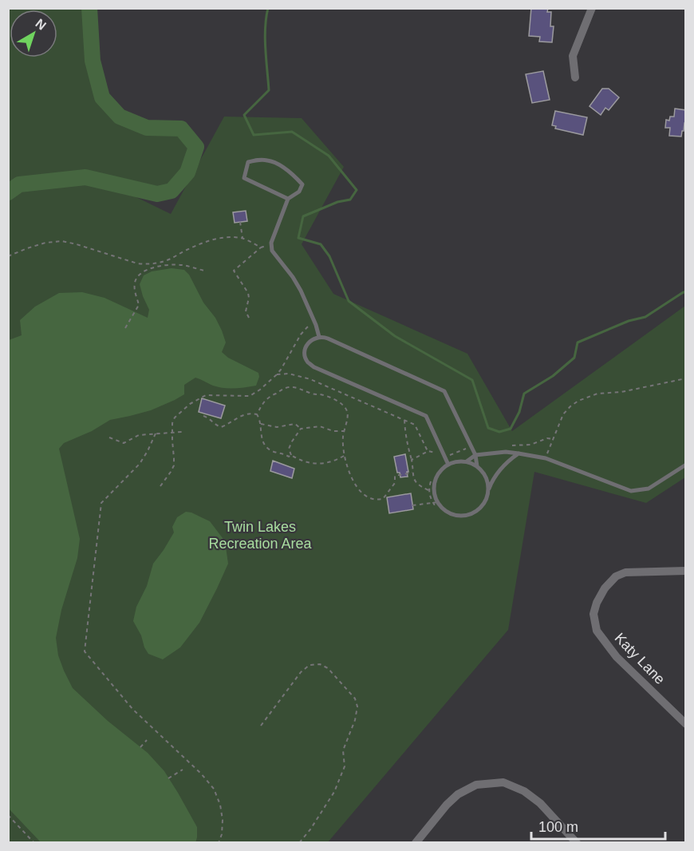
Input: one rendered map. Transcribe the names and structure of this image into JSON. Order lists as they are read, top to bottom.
{
  "streets": {
    "street": ["Katy Lane"]
  },
  "parks": ["Twin Lakes Recreation Area"],
  "scale_bar": "100 m",
  "north": "top right"
}
